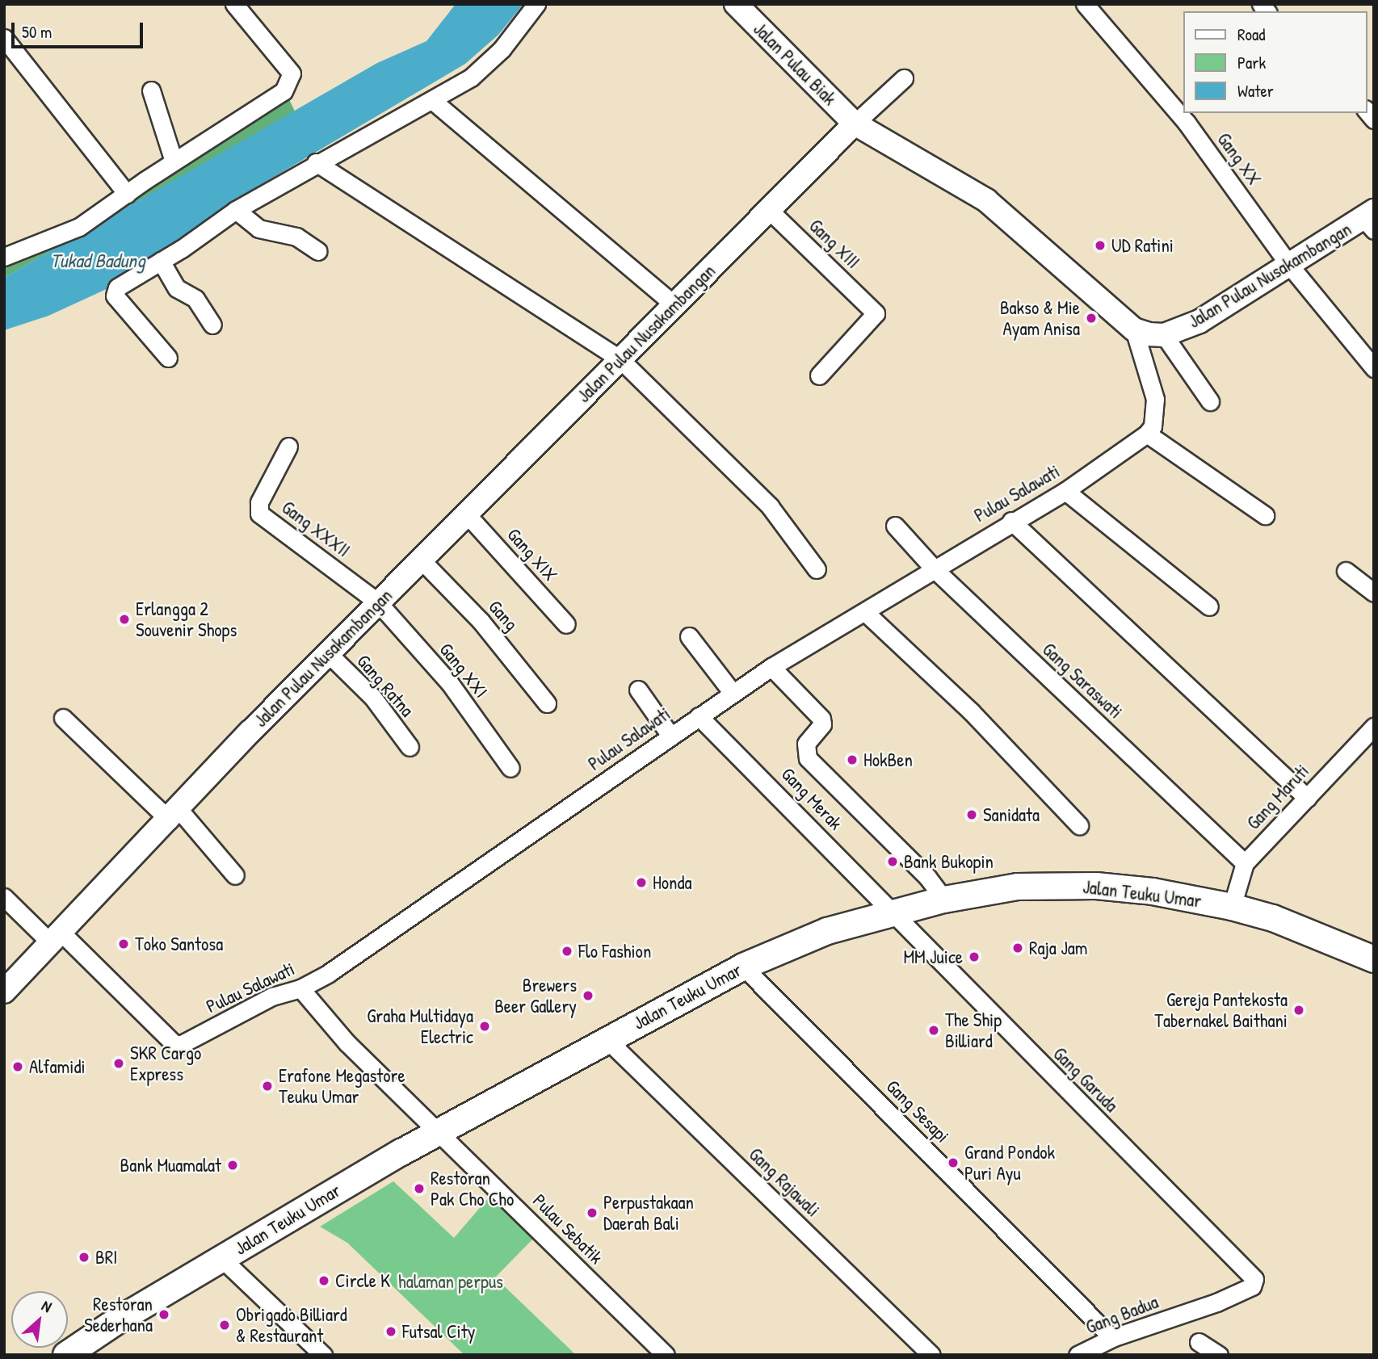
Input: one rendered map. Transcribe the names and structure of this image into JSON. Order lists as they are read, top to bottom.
{
  "streets": {
    "main road": ["Jalan Teuku Umar"],
    "street": [
      "Jalan Pulau Biak",
      "Gang XX",
      "Gang XIII",
      "Jalan Pulau Nusakambangan",
      "Pulau Salawati",
      "Gang XXXII",
      "Gang XIX",
      "Gang",
      "Gang XXI",
      "Gang Saraswati",
      "Gang Ratna",
      "Gang Maruti",
      "Gang Merak",
      "Gang Garuda",
      "Gang Sesapi",
      "Gang Rajawali",
      "Pulau Sebatik",
      "Gang Badua"
    ]
  },
  "crossings": [
    ["Jalan Pulau Biak", "Jalan Pulau Nusakambangan"],
    ["Gang XX", "Jalan Pulau Nusakambangan"],
    ["Gang XIII", "Jalan Pulau Nusakambangan"],
    ["Jalan Pulau Nusakambangan", "Pulau Salawati"],
    ["Jalan Pulau Nusakambangan", "Gang XXXII"],
    ["Jalan Pulau Nusakambangan", "Gang XIX"],
    ["Jalan Pulau Nusakambangan", "Gang"],
    ["Jalan Pulau Nusakambangan", "Gang XXI"],
    ["Jalan Pulau Nusakambangan", "Gang Ratna"],
    ["Pulau Salawati", "Gang Saraswati"],
    ["Pulau Salawati", "Gang Merak"],
    ["Pulau Salawati", "Pulau Sebatik"],
    ["Gang XXXII", "Gang XXI"],
    ["Gang Saraswati", "Gang Maruti"],
    ["Gang Maruti", "Jalan Teuku Umar"],
    ["Gang Merak", "Jalan Teuku Umar"],
    ["Gang Merak", "Gang Garuda"],
    ["Jalan Teuku Umar", "Gang Garuda"],
    ["Jalan Teuku Umar", "Gang Sesapi"],
    ["Jalan Teuku Umar", "Gang Rajawali"],
    ["Jalan Teuku Umar", "Pulau Sebatik"],
    ["Gang Garuda", "Gang Badua"]
  ],
  "water": ["Tukad Badung"],
  "parks": ["halaman perpus"],
  "places": [
    "UD Ratini",
    "Bakso & Mie Ayam Anisa",
    "Erlangga 2 Souvenir Shops",
    "HokBen",
    "Sanidata",
    "Bank Bukopin",
    "Honda",
    "Toko Santosa",
    "Raja Jam",
    "Flo Fashion",
    "MM Juice",
    "Brewers Beer Gallery",
    "Gereja Pantekosta Tabernakel Baithani",
    "Graha Multidaya Electric",
    "The Ship Billiard",
    "SKR Cargo Express",
    "Alfamidi",
    "Erafone Megastore Teuku Umar",
    "Grand Pondok Puri Ayu",
    "Bank Muamalat",
    "Restoran Pak Cho Cho",
    "Perpustakaan Daerah Bali",
    "BRI",
    "Circle K",
    "Restoran Sederhana",
    "Obrigado Billiard & Restaurant",
    "Futsal City"
  ],
  "legend": ["Road", "Park", "Water"],
  "scale_bar": "50 m",
  "north": "top right"
}
